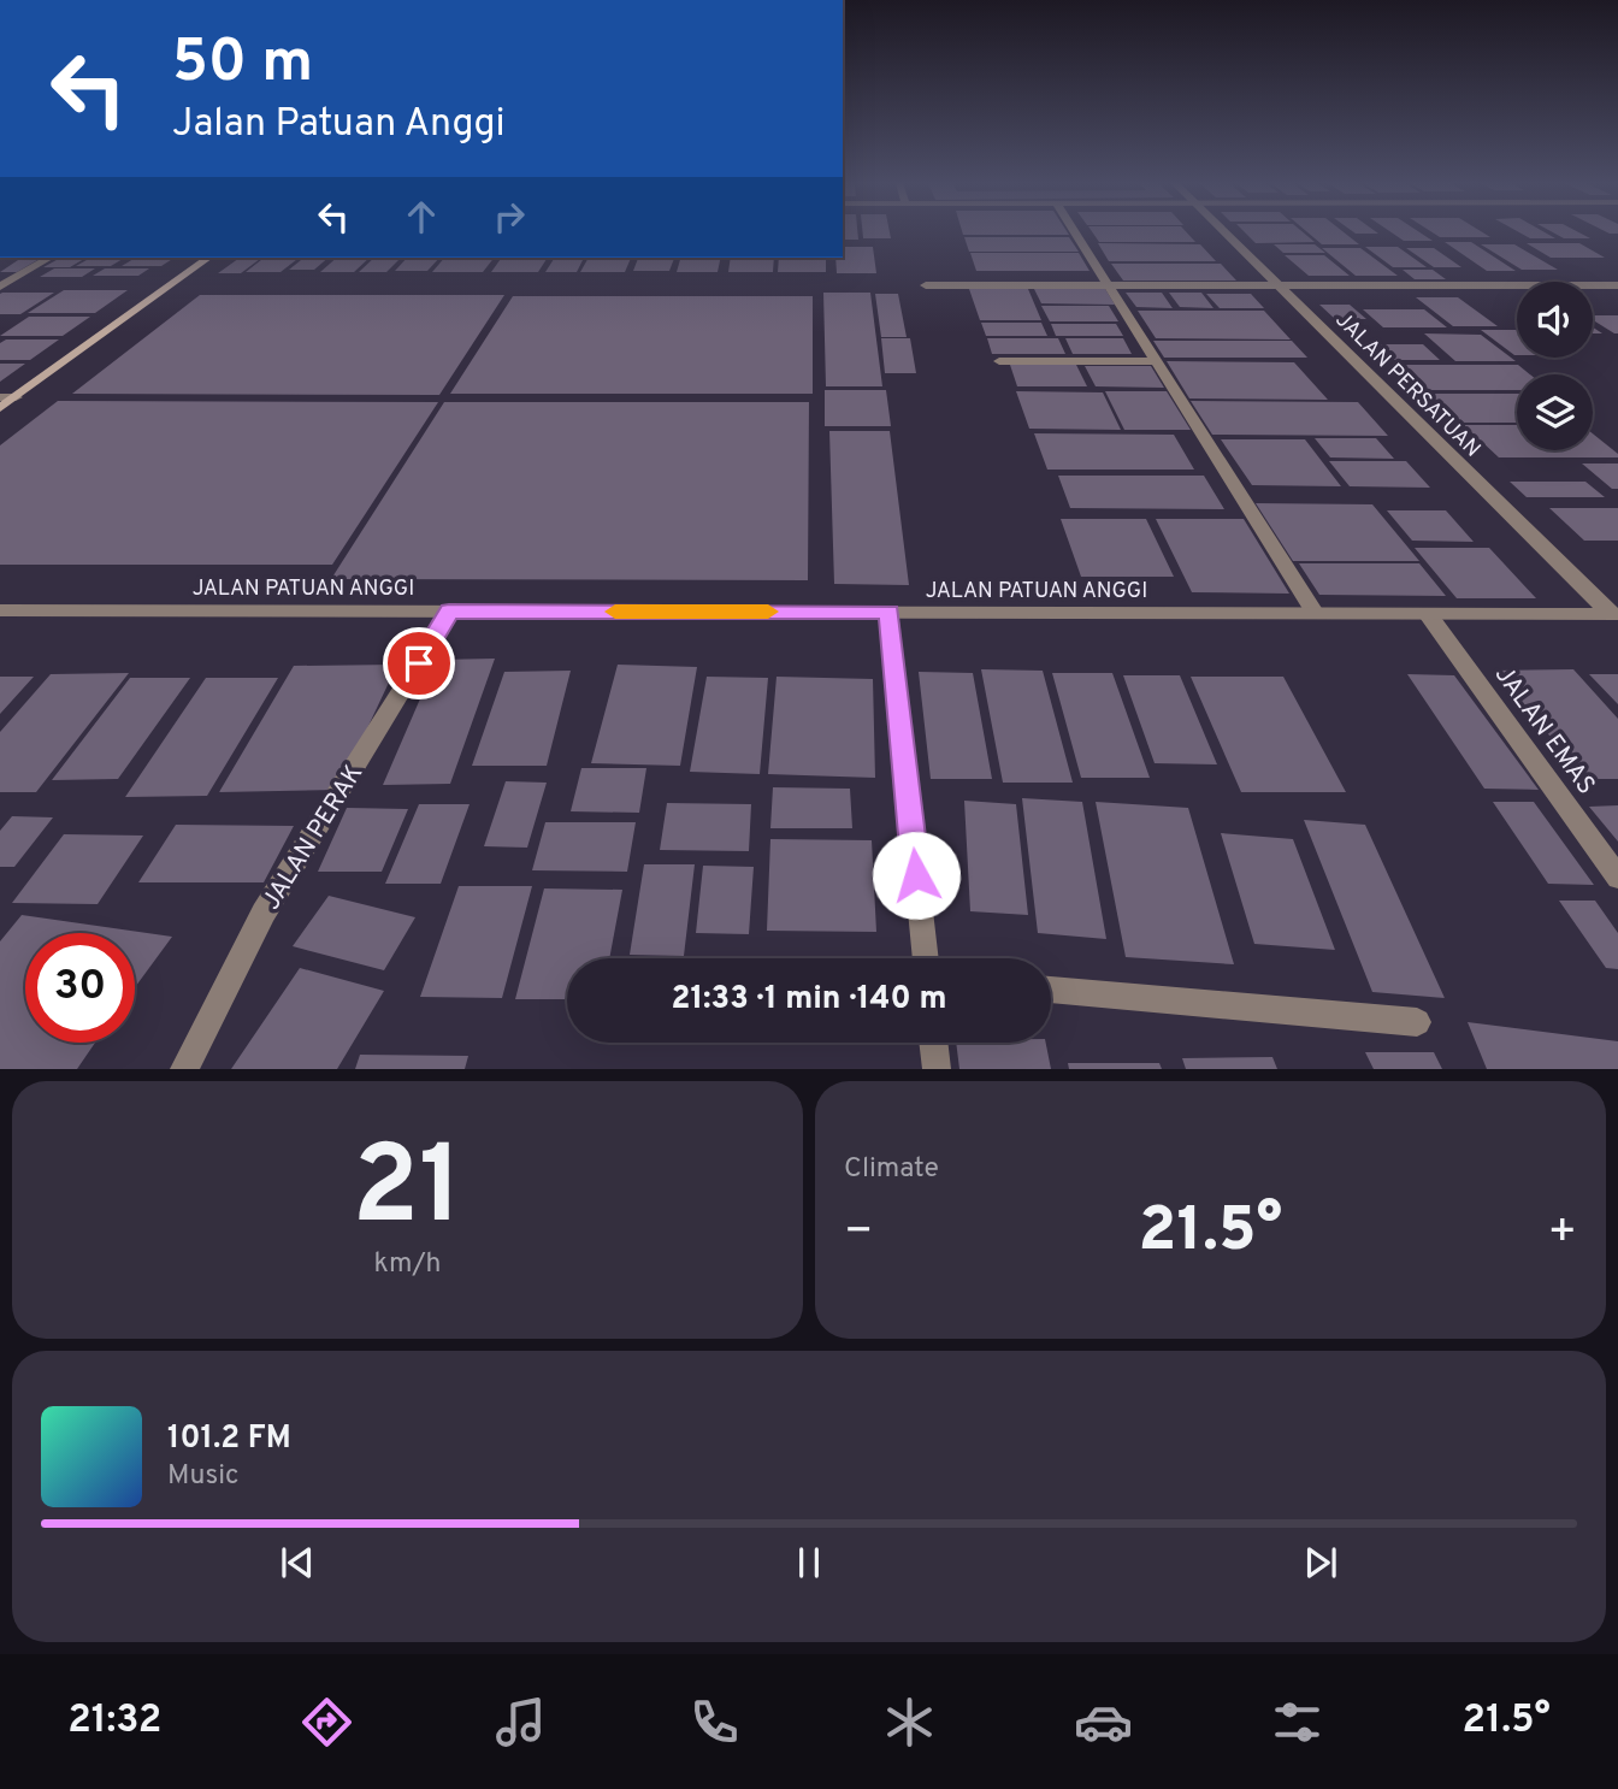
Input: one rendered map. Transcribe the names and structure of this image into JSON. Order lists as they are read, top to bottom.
{
  "streets": {
    "street": [
      "JALAN PERSATUAN",
      "JALAN PATUAN ANGGI",
      "JALAN EMAS",
      "JALAN PERAK"
    ]
  },
  "crossings": [
    ["JALAN PERSATUAN", "JALAN PATUAN ANGGI"],
    ["JALAN PATUAN ANGGI", "JALAN EMAS"],
    ["JALAN PATUAN ANGGI", "JALAN PERAK"]
  ],
  "page": {
    "turn": ["50 m", "Jalan Patuan Anggi"],
    "limit": "30",
    "trip": "21:33 · 1 min · 140 m",
    "tile": [
      ["21", "km/h"],
      "Climate"
    ],
    "heat": ["−", "21.5°", "+"],
    "song": ["101.2 FM", "Music"],
    "tabs": ["21:32", "21.5°"]
  }
}
